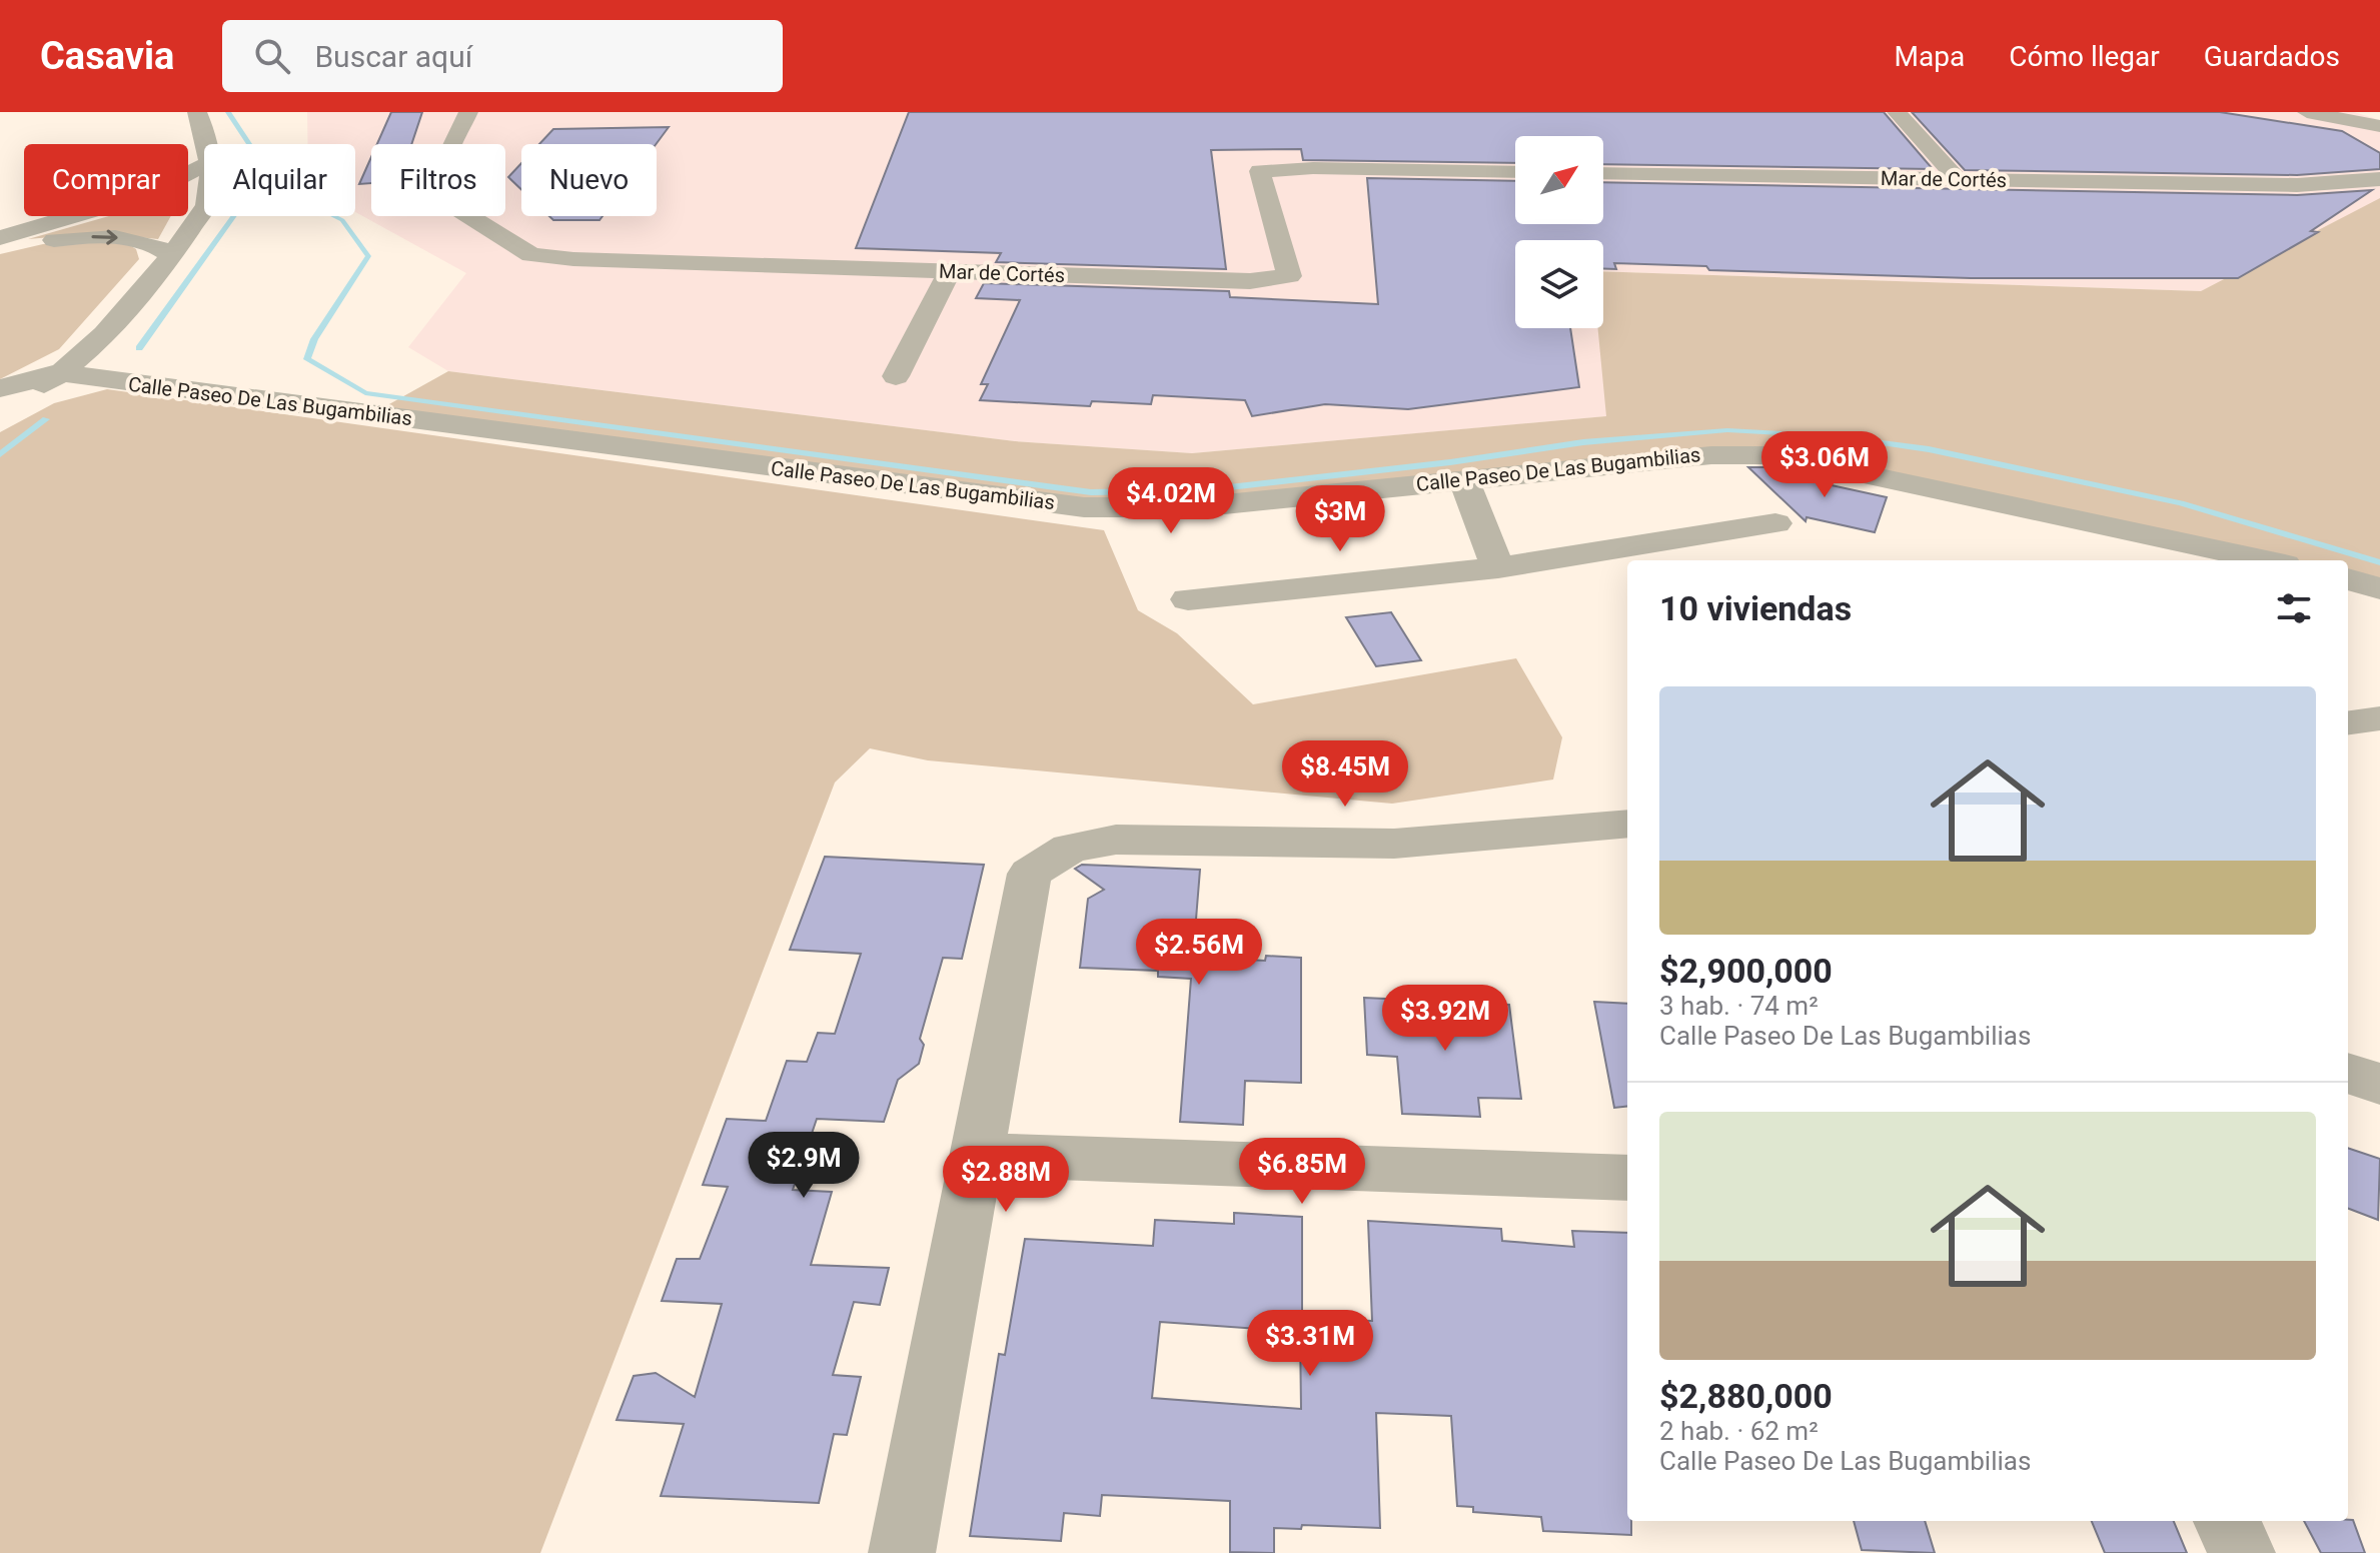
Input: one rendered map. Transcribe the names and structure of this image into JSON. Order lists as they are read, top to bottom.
{
  "streets": {
    "street": ["Mar de Cortés", "Calle Paseo De Las Bugambilias"]
  },
  "north": "top right",
  "page": {
    "header": "Casavia",
    "search": "Buscar aquí",
    "nav": ["Mapa", "Cómo llegar", "Guardados"],
    "chip": [
      "Comprar",
      "Alquilar",
      "Filtros",
      "Nuevo"
    ],
    "price": [
      "$3.06M",
      "$4.02M",
      "$3M",
      "$8.45M",
      "$2.56M",
      "$3.92M",
      "$2.9M",
      "$6.85M",
      "$2.88M",
      "$3.31M"
    ],
    "heading": "10 viviendas",
    "list": [
      {
        "name": "$2,900,000",
        "note": "3 hab. · 74 m² · Calle Paseo De Las Bugambilias"
      },
      {
        "name": "$2,880,000",
        "note": "2 hab. · 62 m² · Calle Paseo De Las Bugambilias"
      }
    ]
  }
}
